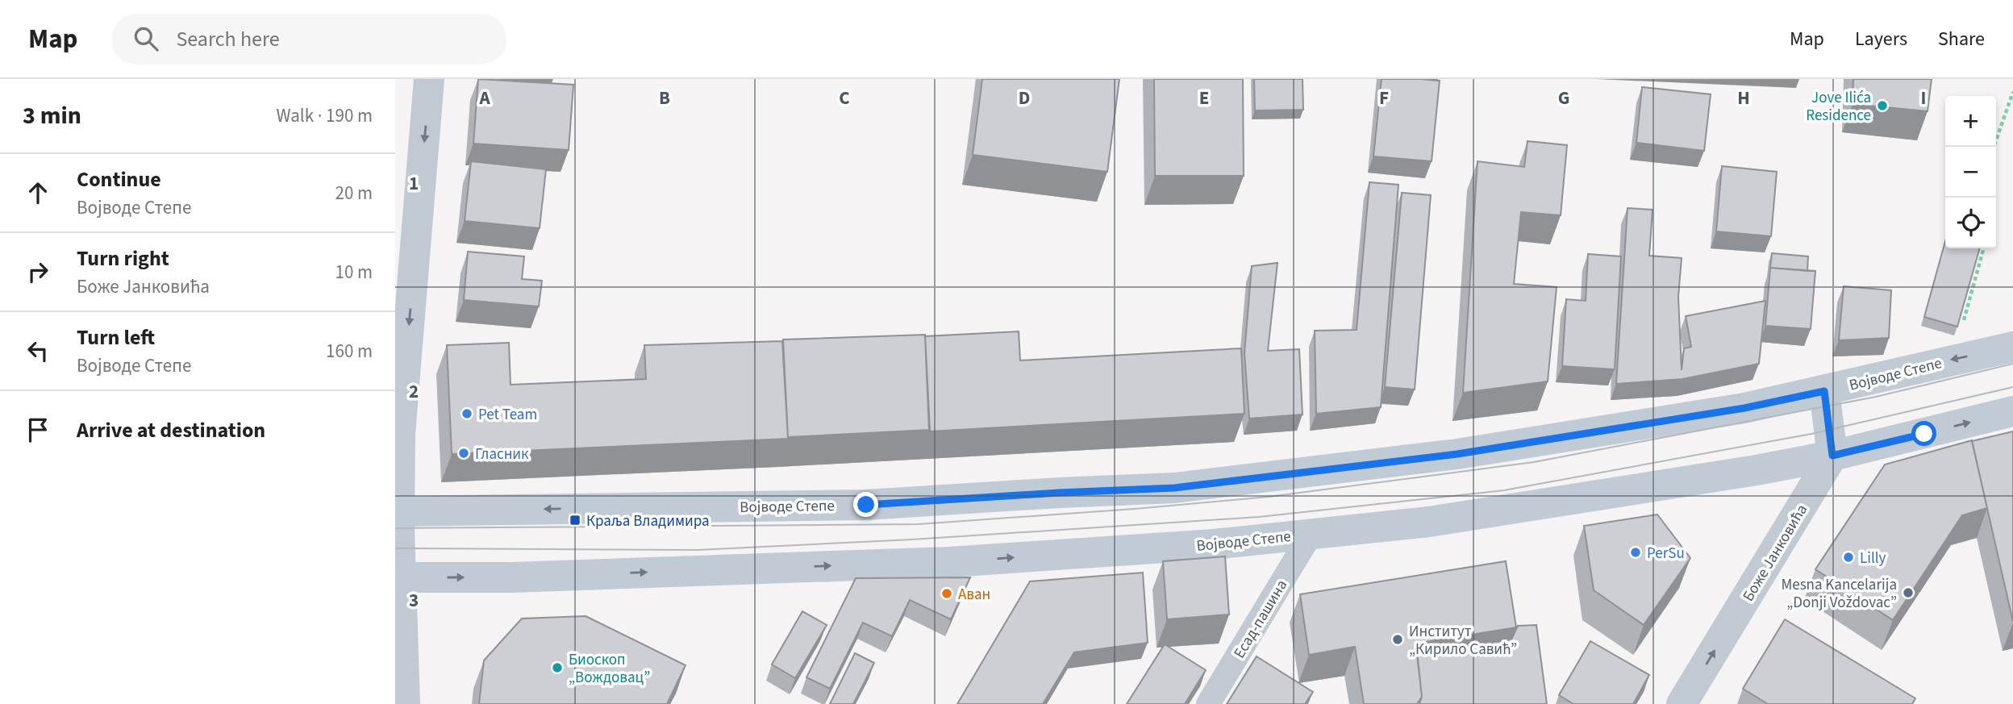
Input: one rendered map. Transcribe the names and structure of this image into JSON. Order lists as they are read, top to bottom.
{
  "streets": {
    "main road": ["Војводе Степе"],
    "street": ["Боже Јанковића", "Есад-пашина"]
  },
  "crossings": [
    ["Војводе Степе", "Боже Јанковића"],
    ["Војводе Степе", "Есад-пашина"]
  ],
  "one_way": ["Боже Јанковића"],
  "places": {
    "other": [
      "Jove Ilića Residence",
      "Pet Team",
      "Гласник",
      "PerSu",
      "Lilly",
      "Mesna Kancelarija „Donji Voždovac”",
      "Аван",
      "Институт „Кирило Савић”",
      "Биоскоп „Вождовац”"
    ],
    "transit": ["Краља Владимира"]
  },
  "page": {
    "header": "Map",
    "search": "Search here",
    "nav": ["Map", "Layers", "Share"],
    "heading": ["3 min", "Walk · 190 m"],
    "map_buttons": ["+", "−"],
    "list": [
      ["Continue", "Војводе Степе", "20 m"],
      ["Turn right", "Боже Јанковића", "10 m"],
      ["Turn left", "Војводе Степе", "160 m"],
      "Arrive at destination"
    ]
  },
  "grid": {
    "columns": [
      "A",
      "B",
      "C",
      "D",
      "E",
      "F",
      "G",
      "H",
      "I"
    ],
    "rows": ["1", "2", "3"]
  }
}
